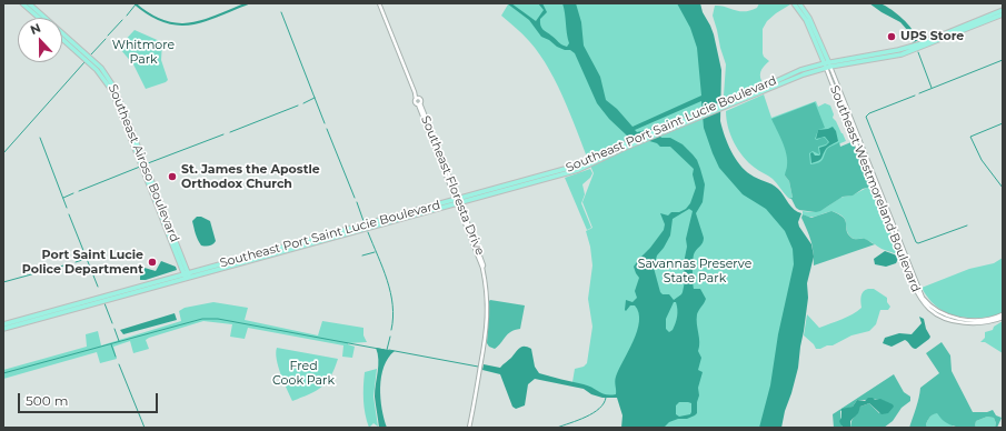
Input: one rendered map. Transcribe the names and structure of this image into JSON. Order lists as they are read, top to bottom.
{
  "streets": {
    "main road": ["Southeast Port Saint Lucie Boulevard", "Southeast Airoso Boulevard"],
    "street": ["Southeast Floresta Drive", "Southeast Westmoreland Boulevard"]
  },
  "crossings": [
    ["Southeast Port Saint Lucie Boulevard", "Southeast Airoso Boulevard"],
    ["Southeast Port Saint Lucie Boulevard", "Southeast Floresta Drive"],
    ["Southeast Port Saint Lucie Boulevard", "Southeast Westmoreland Boulevard"]
  ],
  "parks": ["Whitmore Park", "Savannas Preserve State Park", "Fred Cook Park"],
  "places": ["UPS Store", "St. James the Apostle Orthodox Church", "Port Saint Lucie Police Department"],
  "scale_bar": "500 m",
  "north": "top"
}
